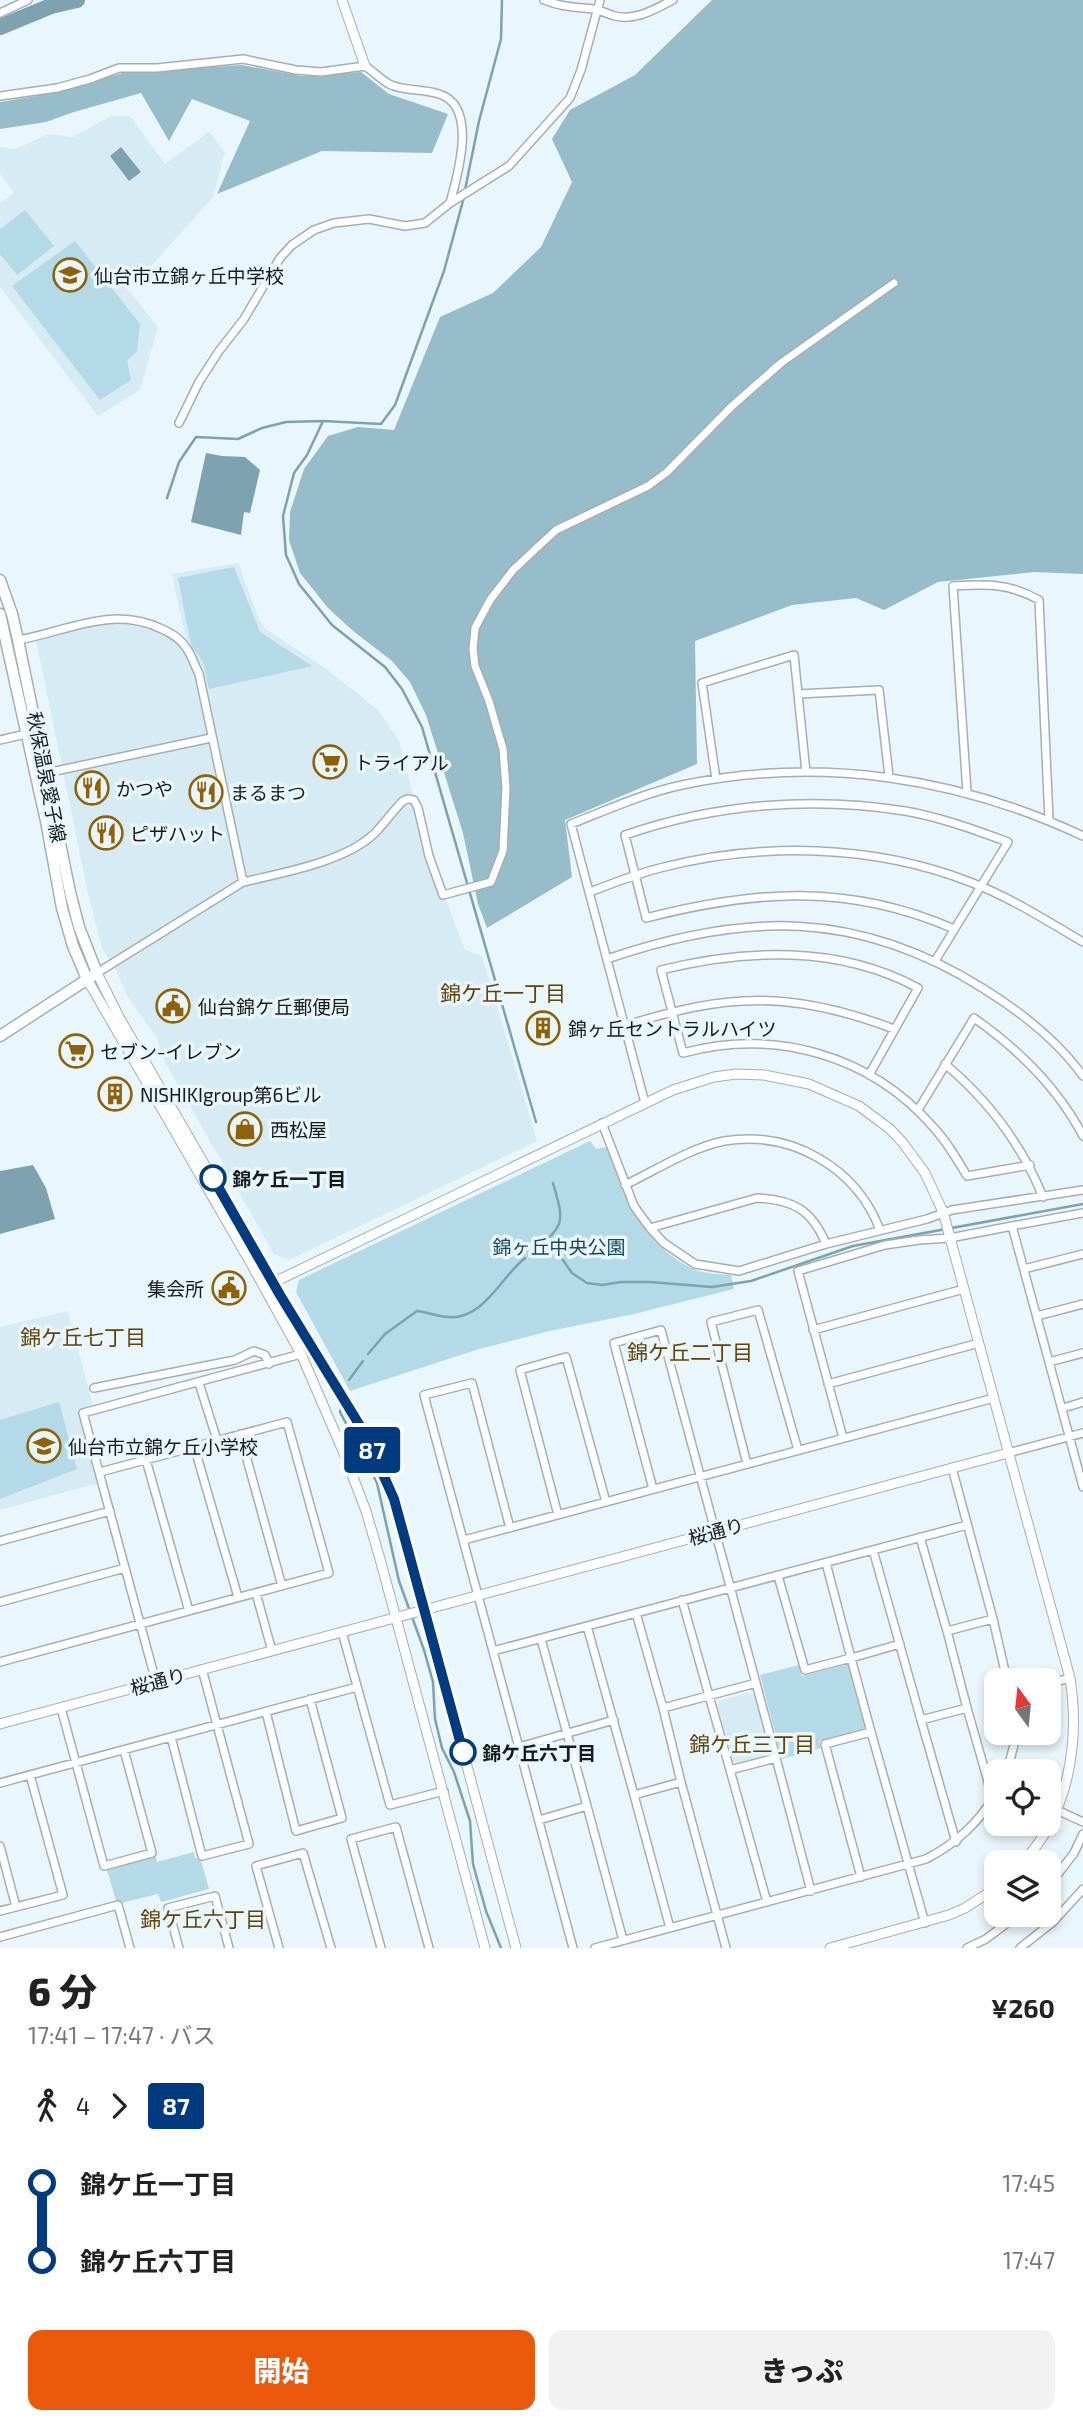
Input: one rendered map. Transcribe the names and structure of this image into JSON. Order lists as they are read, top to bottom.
{
  "streets": {
    "main road": ["秋保温泉愛子線"],
    "street": ["桜通り"]
  },
  "districts": [
    "錦ケ丘一丁目",
    "錦ケ丘七丁目",
    "錦ケ丘二丁目",
    "錦ケ丘三丁目",
    "錦ケ丘六丁目"
  ],
  "parks": ["錦ヶ丘中央公園"],
  "places": {
    "school or university": ["仙台市立錦ヶ丘中学校", "仙台市立錦ケ丘小学校"],
    "supermarket": ["トライアル", "セブン-イレブン"],
    "restaurant": ["かつや", "まるまつ", "ピザハット"],
    "public building": ["仙台錦ケ丘郵便局", "集会所"],
    "building": ["錦ヶ丘セントラルハイツ", "NISHIKIgroup第6ビル"],
    "shop": ["西松屋"],
    "other": ["錦ケ丘一丁目", "錦ケ丘六丁目"]
  },
  "lines": ["bus line 87"],
  "north": "top",
  "page": {
    "on_map": "87",
    "heading": ["6 分", "17:41 – 17:47 · バス", "¥260"],
    "legs": ["4", "87"],
    "list": [
      {
        "name": "錦ケ丘一丁目",
        "value": "17:45"
      },
      {
        "name": "錦ケ丘六丁目",
        "value": "17:47"
      }
    ],
    "buttons": ["開始", "きっぷ"]
  }
}
